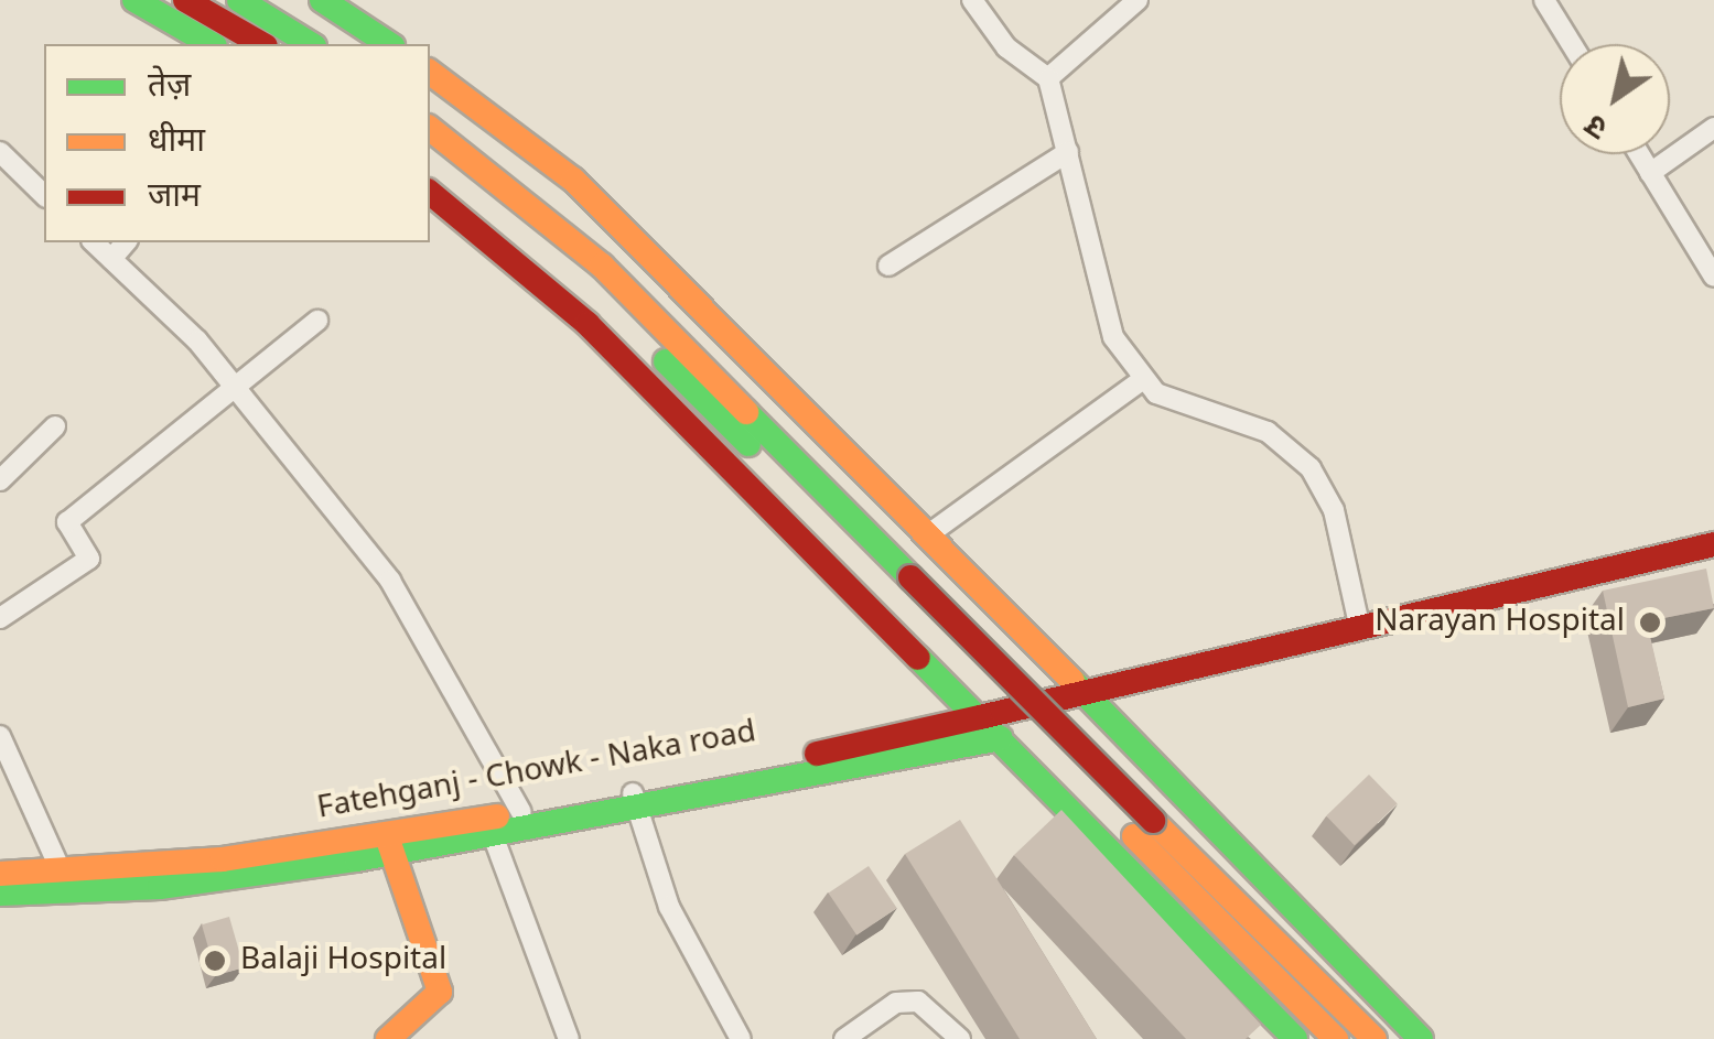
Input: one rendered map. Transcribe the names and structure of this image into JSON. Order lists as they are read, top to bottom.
{
  "streets": {
    "main road": ["Fatehganj - Chowk - Naka road"]
  },
  "places": ["Narayan Hospital", "Balaji Hospital"],
  "legend": ["तेज़", "धीमा", "जाम"],
  "north": "bottom left"
}
